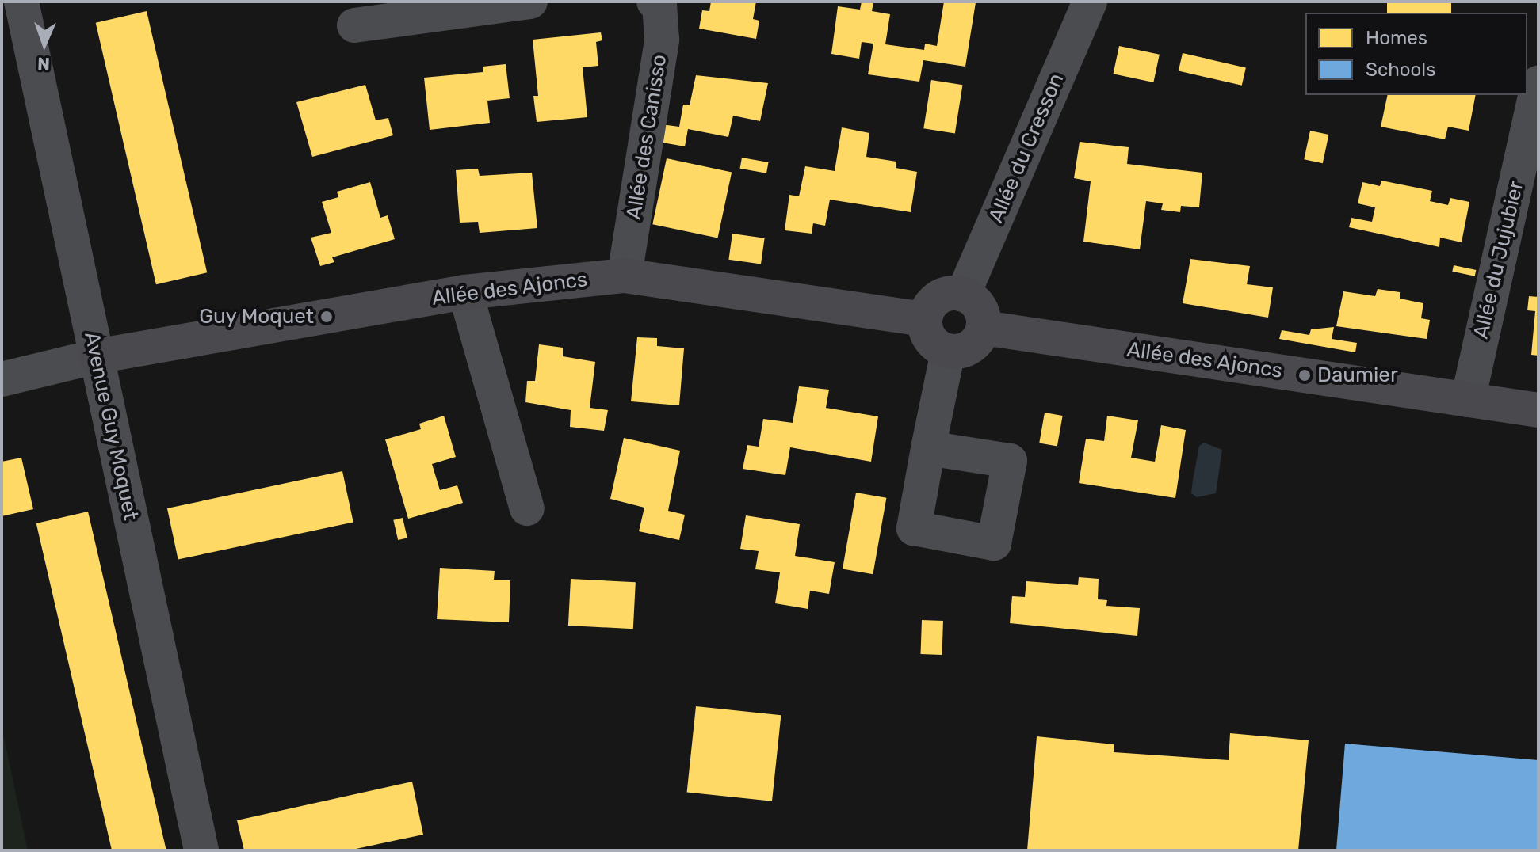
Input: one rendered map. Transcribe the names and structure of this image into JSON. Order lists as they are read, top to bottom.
{
  "streets": {
    "street": [
      "Allée des Canisso",
      "Allée du Cresson",
      "Allée du Jujubier",
      "Allée des Ajoncs",
      "Avenue Guy Moquet"
    ]
  },
  "crossings": [
    ["Allée des Canisso", "Allée des Ajoncs"],
    ["Allée du Cresson", "Allée des Ajoncs"],
    ["Allée du Jujubier", "Allée des Ajoncs"],
    ["Allée des Ajoncs", "Avenue Guy Moquet"]
  ],
  "places": ["Guy Moquet", "Daumier"],
  "legend": ["Homes", "Schools"],
  "north": "bottom"
}
